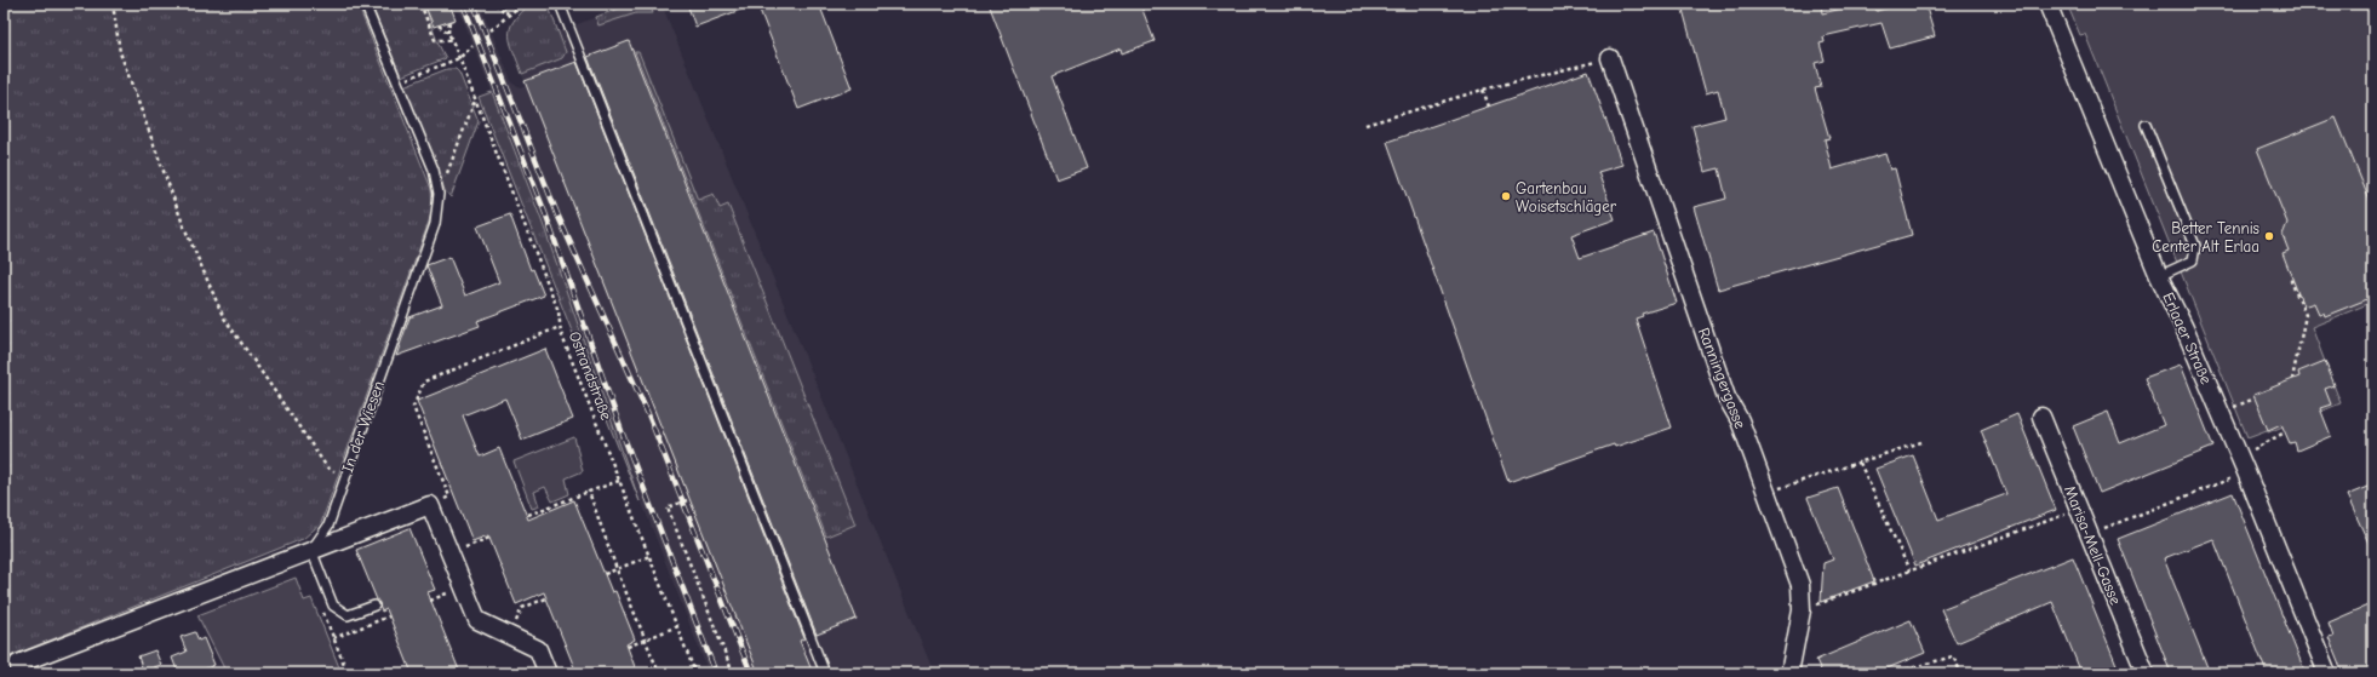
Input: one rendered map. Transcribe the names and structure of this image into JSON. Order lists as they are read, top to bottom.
{
  "streets": {
    "street": ["Erlaaer Straße", "Ranningergasse", "Marisa-Mell-Gasse"],
    "lane": ["In der Wiesen"],
    "path": ["Ostrandstraße"]
  },
  "places": ["Gartenbau Woisetschläger", "Better Tennis Center Alt Erlaa"]
}
